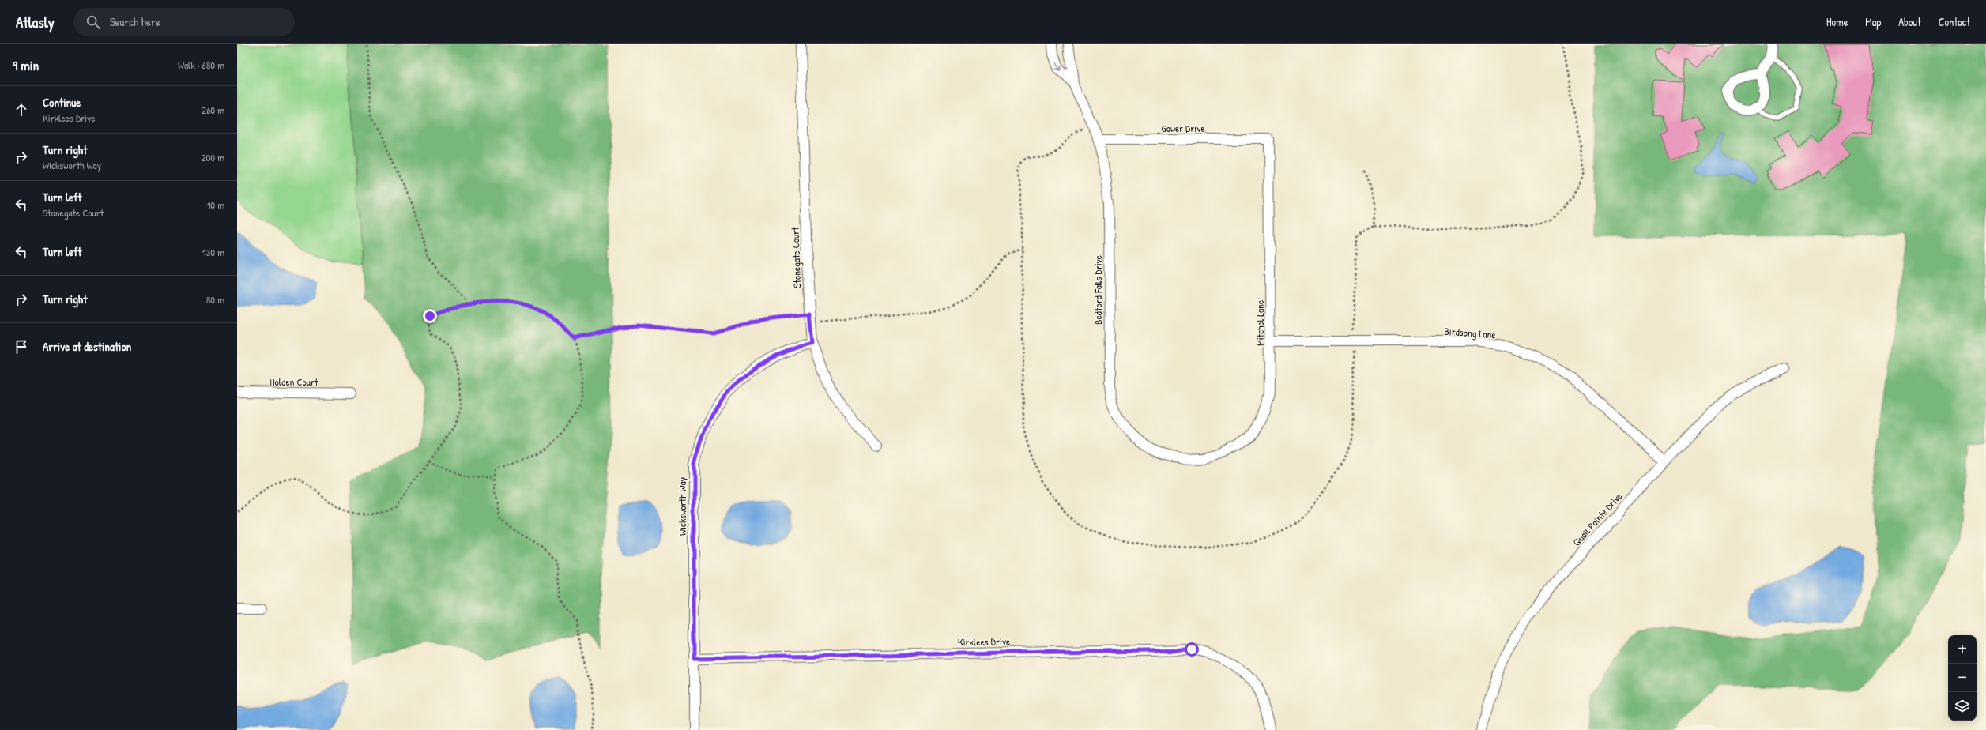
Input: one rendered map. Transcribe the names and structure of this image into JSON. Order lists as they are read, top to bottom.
{
  "streets": {
    "street": [
      "Gower Drive",
      "Stonegate Court",
      "Bedford Falls Drive",
      "Mitchel Lane",
      "Birdsong Lane",
      "Holden Court",
      "Wicksworth Way",
      "Quail Pointe Drive",
      "Kirklees Drive"
    ]
  },
  "crossings": [
    ["Gower Drive", "Bedford Falls Drive"],
    ["Gower Drive", "Mitchel Lane"],
    ["Stonegate Court", "Wicksworth Way"],
    ["Bedford Falls Drive", "Mitchel Lane"],
    ["Mitchel Lane", "Birdsong Lane"],
    ["Birdsong Lane", "Quail Pointe Drive"],
    ["Wicksworth Way", "Kirklees Drive"]
  ],
  "page": {
    "header": "Atlasly",
    "search": "Search here",
    "nav": [
      "Home",
      "Map",
      "About",
      "Contact"
    ],
    "heading": ["9 min", "Walk · 680 m"],
    "list": [
      ["Continue", "Kirklees Drive", "260 m"],
      ["Turn right", "Wicksworth Way", "200 m"],
      ["Turn left", "Stonegate Court", "10 m"],
      ["Turn left", "130 m"],
      ["Turn right", "80 m"],
      "Arrive at destination"
    ],
    "map_buttons": ["+", "−"]
  }
}
